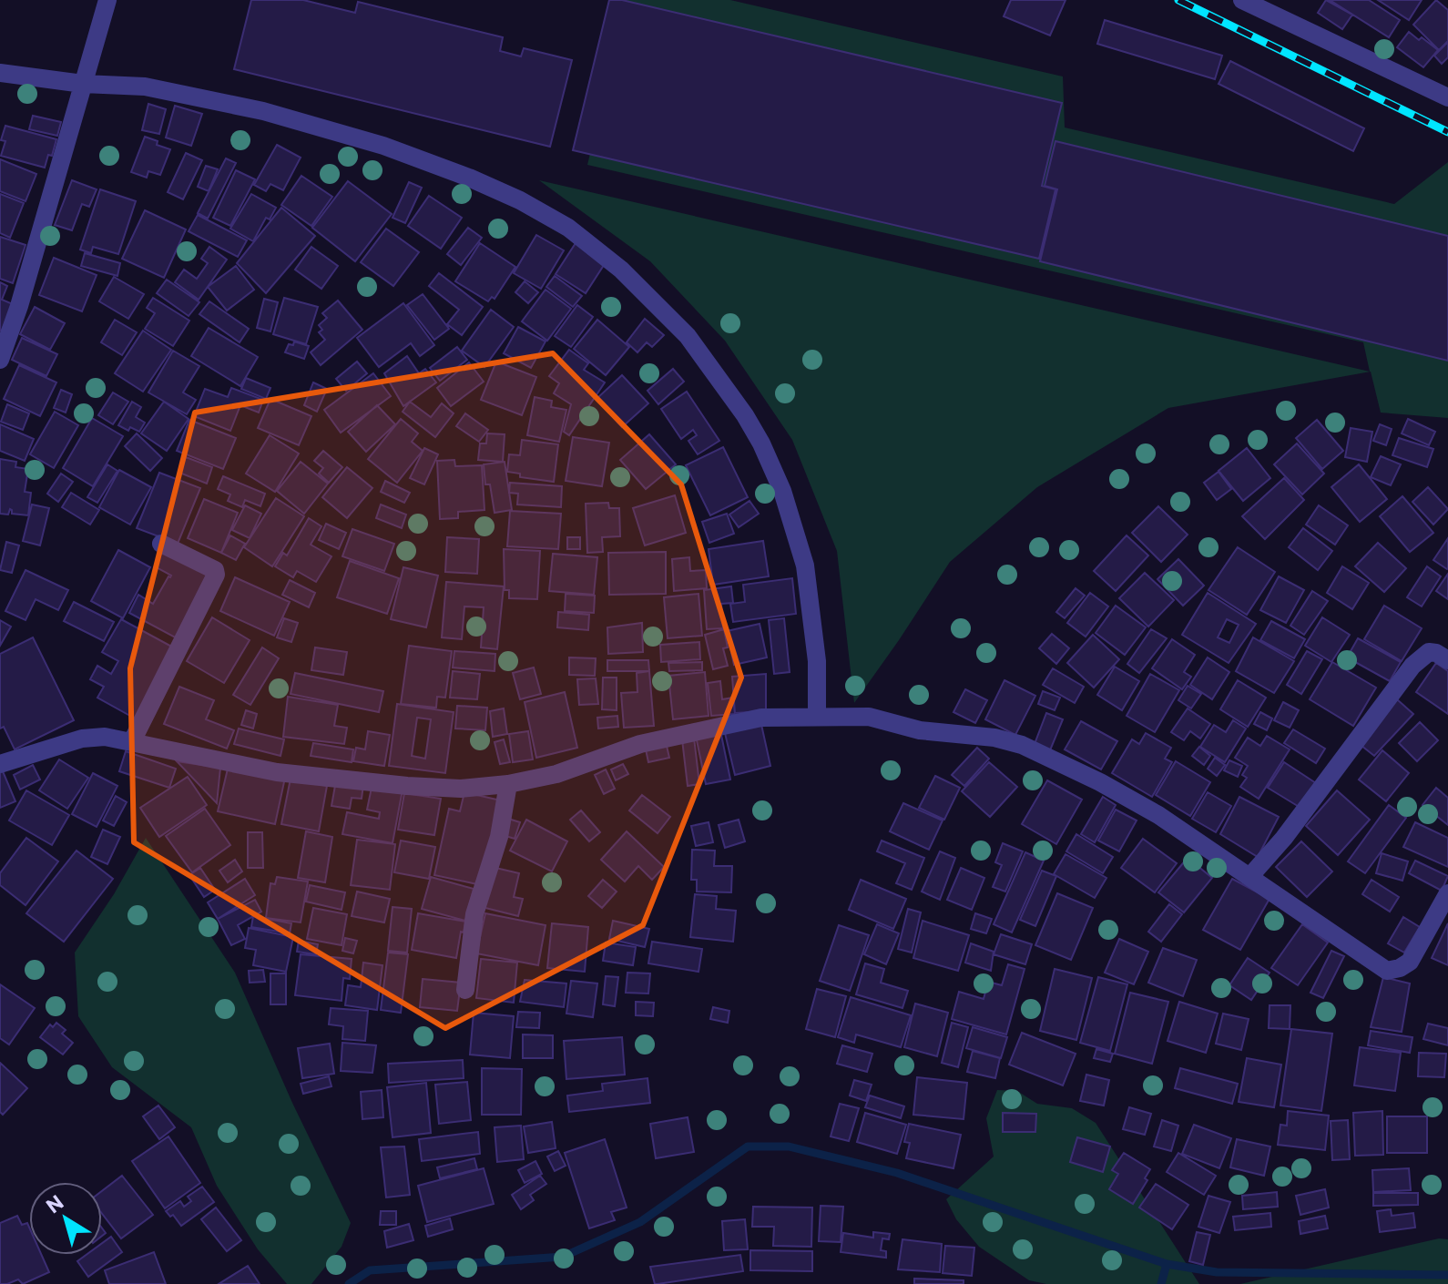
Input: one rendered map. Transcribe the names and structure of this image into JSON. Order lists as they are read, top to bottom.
{
  "north": "top left"
}
